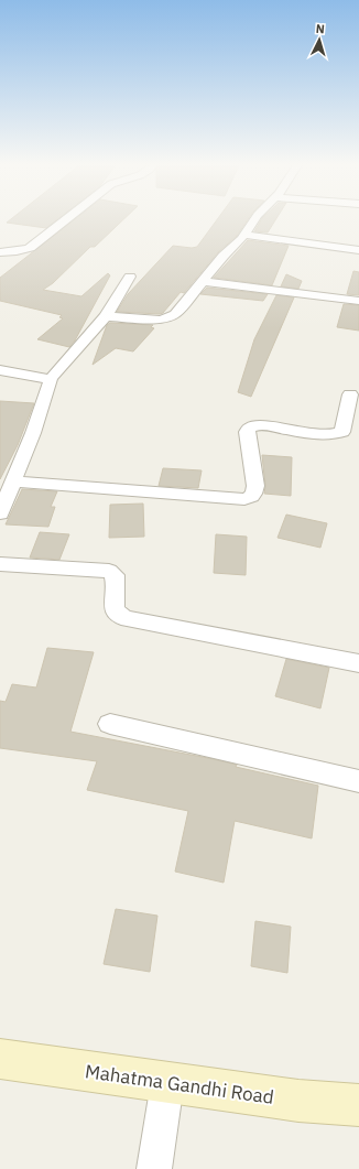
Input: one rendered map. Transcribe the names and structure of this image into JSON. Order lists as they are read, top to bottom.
{
  "streets": {
    "main road": ["Mahatma Gandhi Road"]
  },
  "north": "top"
}
